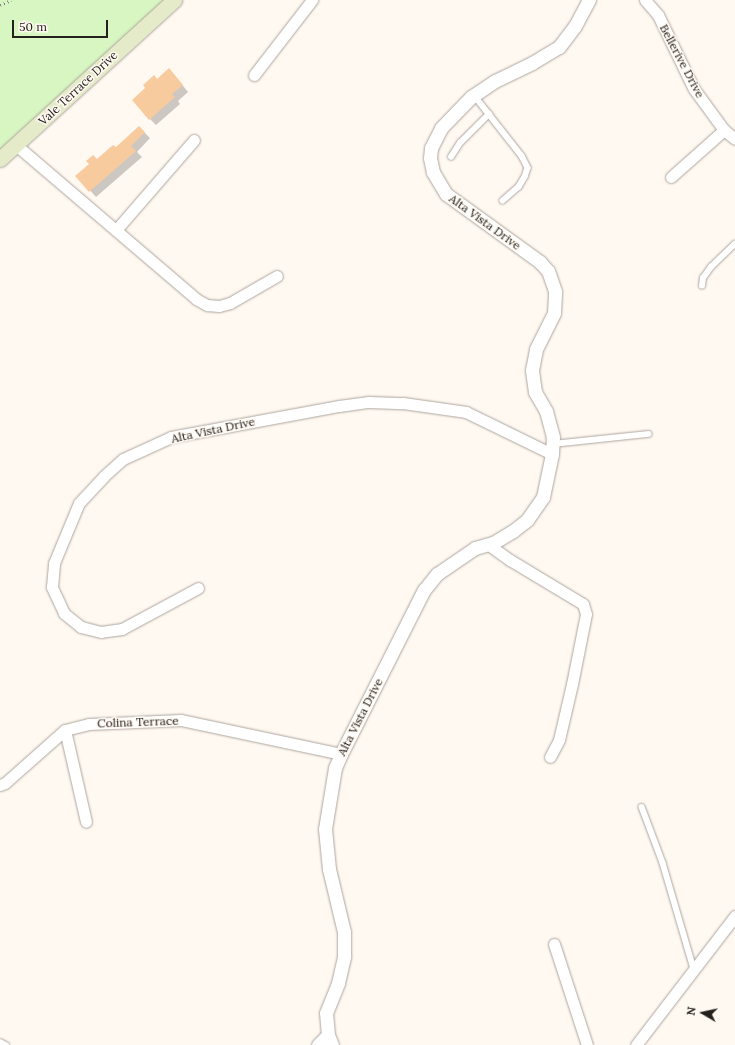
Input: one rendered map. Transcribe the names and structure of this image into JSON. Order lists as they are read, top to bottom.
{
  "streets": {
    "main road": ["Vale Terrace Drive"],
    "street": ["Bellerive Drive", "Alta Vista Drive", "Colina Terrace"]
  },
  "crossings": [
    ["Alta Vista Drive", "Colina Terrace"]
  ],
  "scale_bar": "50 m",
  "north": "left"
}
